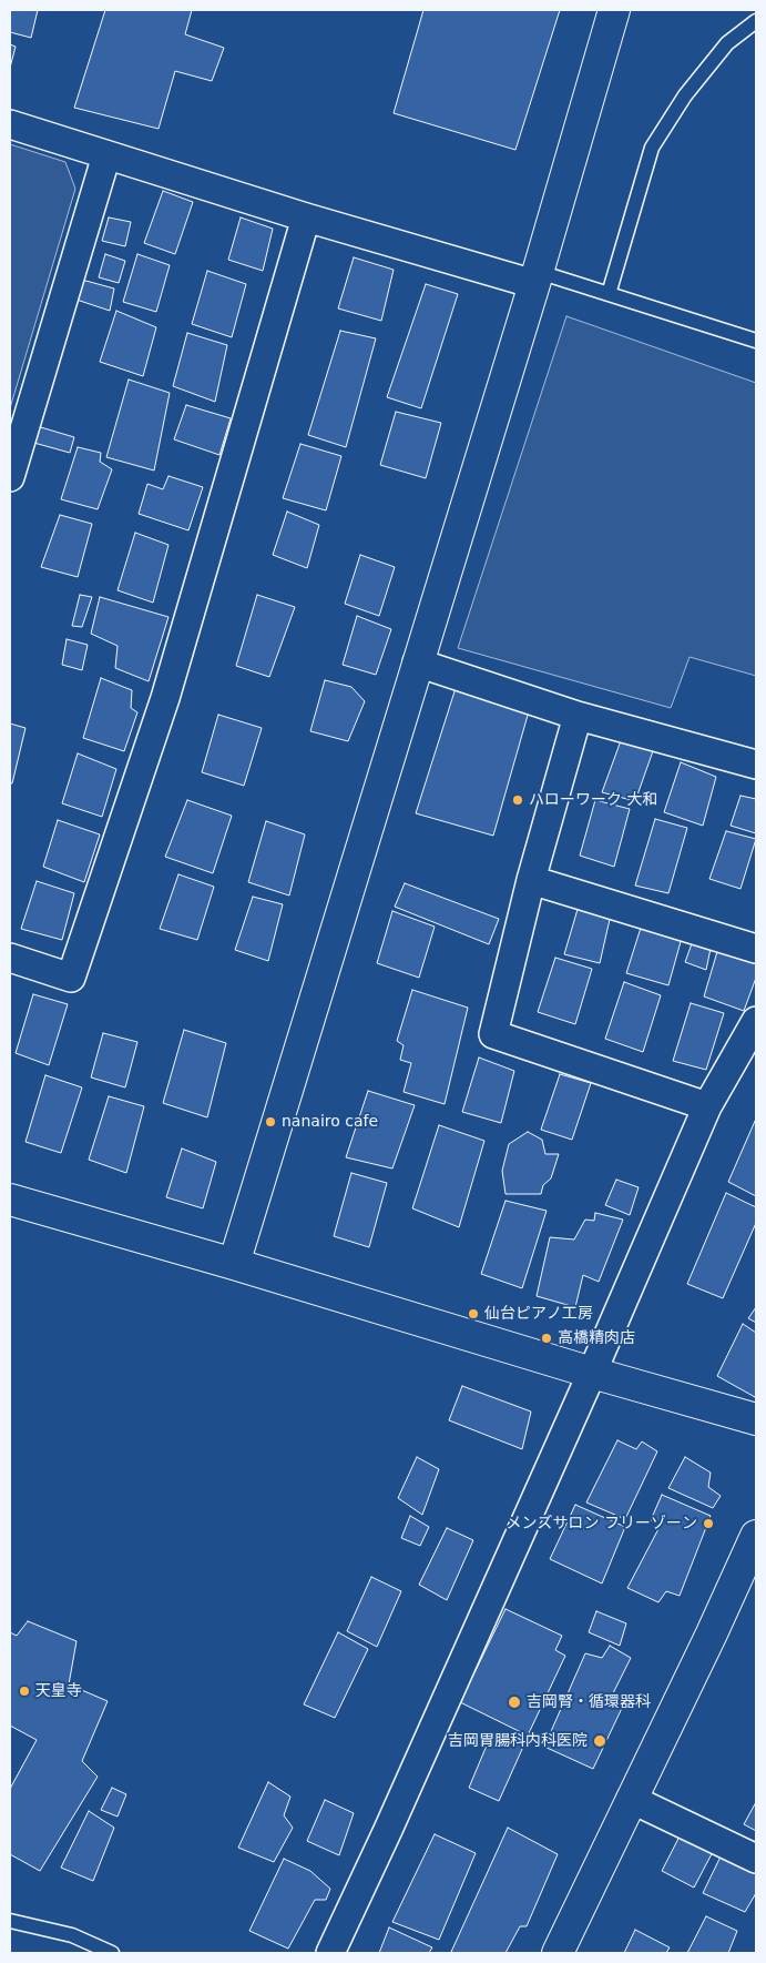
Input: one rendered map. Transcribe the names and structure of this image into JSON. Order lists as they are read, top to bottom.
{
  "places": [
    "ハローワーク 大和",
    "nanairo cafe",
    "仙台ピアノ工房",
    "高橋精肉店",
    "メンズサロン フリーゾーン",
    "天皇寺",
    "吉岡腎・循環器科",
    "吉岡胃腸科内科医院"
  ]
}
